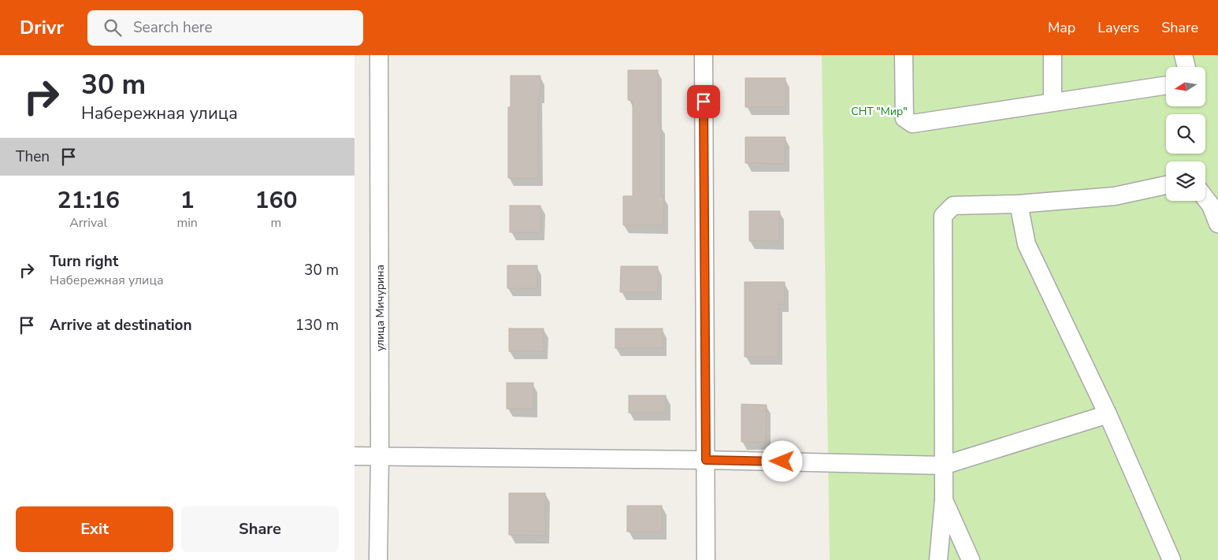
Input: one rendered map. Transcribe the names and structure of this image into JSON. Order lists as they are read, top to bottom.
{
  "streets": {
    "street": ["улица Мичурина"]
  },
  "parks": ["СНТ \"Мир\""],
  "north": "left",
  "page": {
    "header": "Drivr",
    "search": "Search here",
    "nav": ["Map", "Layers", "Share"],
    "turn": ["30 m", "Набережная улица"],
    "then": "Then",
    "eta": [
      "21:16",
      "Arrival",
      "1",
      "min",
      "160",
      "m"
    ],
    "list": [
      {
        "name": "Turn right",
        "note": "Набережная улица",
        "value": "30 m"
      },
      {
        "name": "Arrive at destination",
        "value": "130 m"
      }
    ],
    "buttons": ["Exit", "Share"]
  }
}
